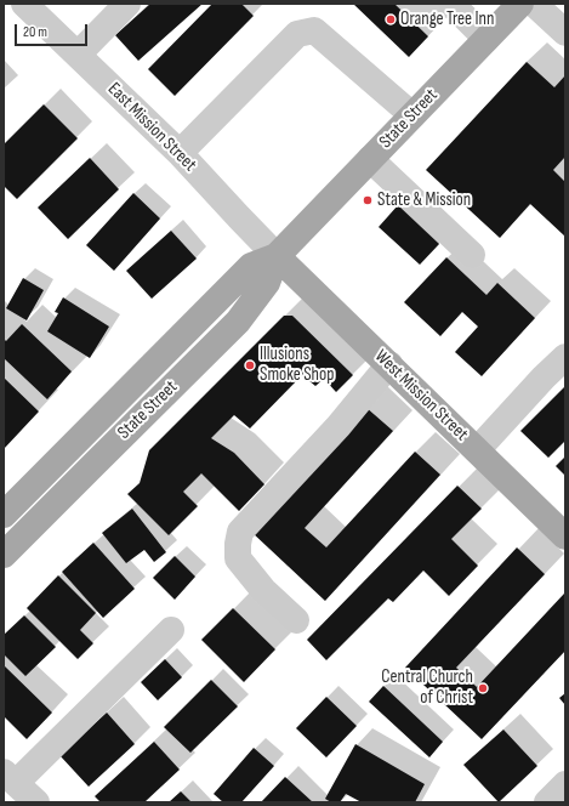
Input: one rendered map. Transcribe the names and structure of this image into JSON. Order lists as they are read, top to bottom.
{
  "streets": {
    "main road": ["State Street", "West Mission Street"],
    "street": ["East Mission Street"]
  },
  "crossings": [
    ["State Street", "East Mission Street"],
    ["State Street", "West Mission Street"],
    ["East Mission Street", "West Mission Street"]
  ],
  "places": [
    "Orange Tree Inn",
    "State & Mission",
    "Illusions Smoke Shop",
    "Central Church of Christ"
  ],
  "scale_bar": "20 m"
}
